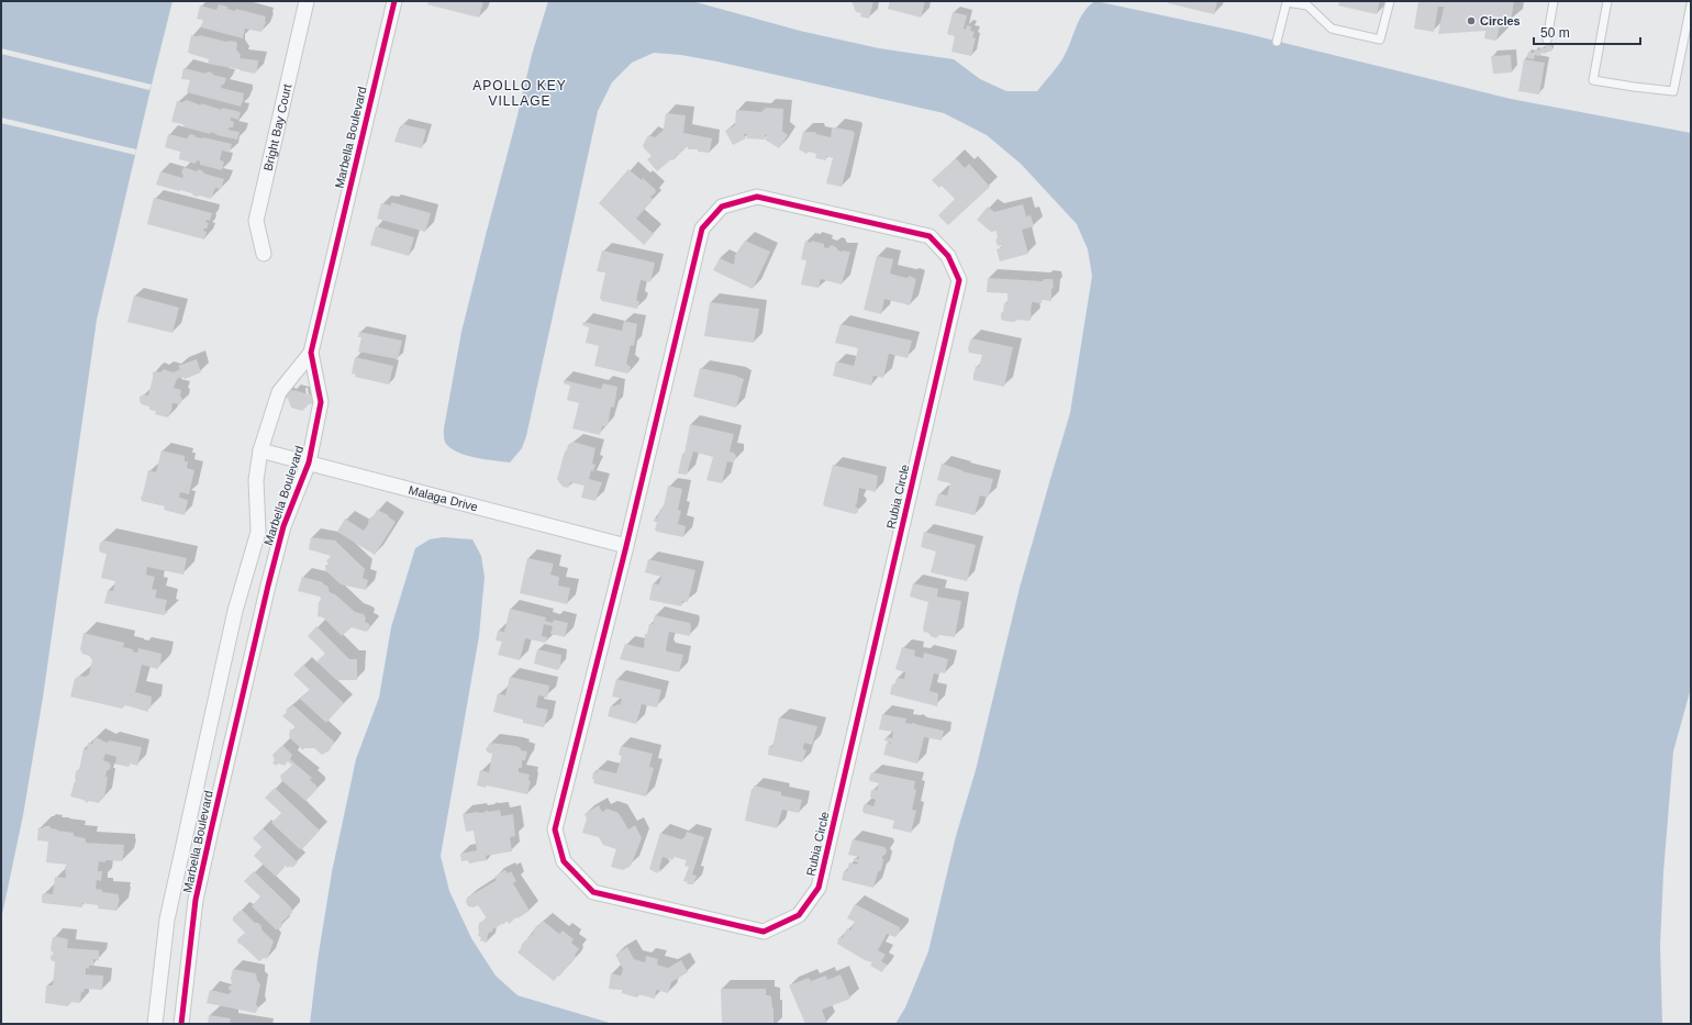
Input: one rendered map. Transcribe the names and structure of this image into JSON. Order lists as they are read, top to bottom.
{
  "streets": {
    "street": [
      "Bright Bay Court",
      "Marbella Boulevard",
      "Rubia Circle",
      "Malaga Drive"
    ]
  },
  "crossings": [
    ["Marbella Boulevard", "Malaga Drive"],
    ["Rubia Circle", "Malaga Drive"]
  ],
  "districts": ["APOLLO KEY VILLAGE"],
  "places": ["Circles"],
  "scale_bar": "50 m"
}
